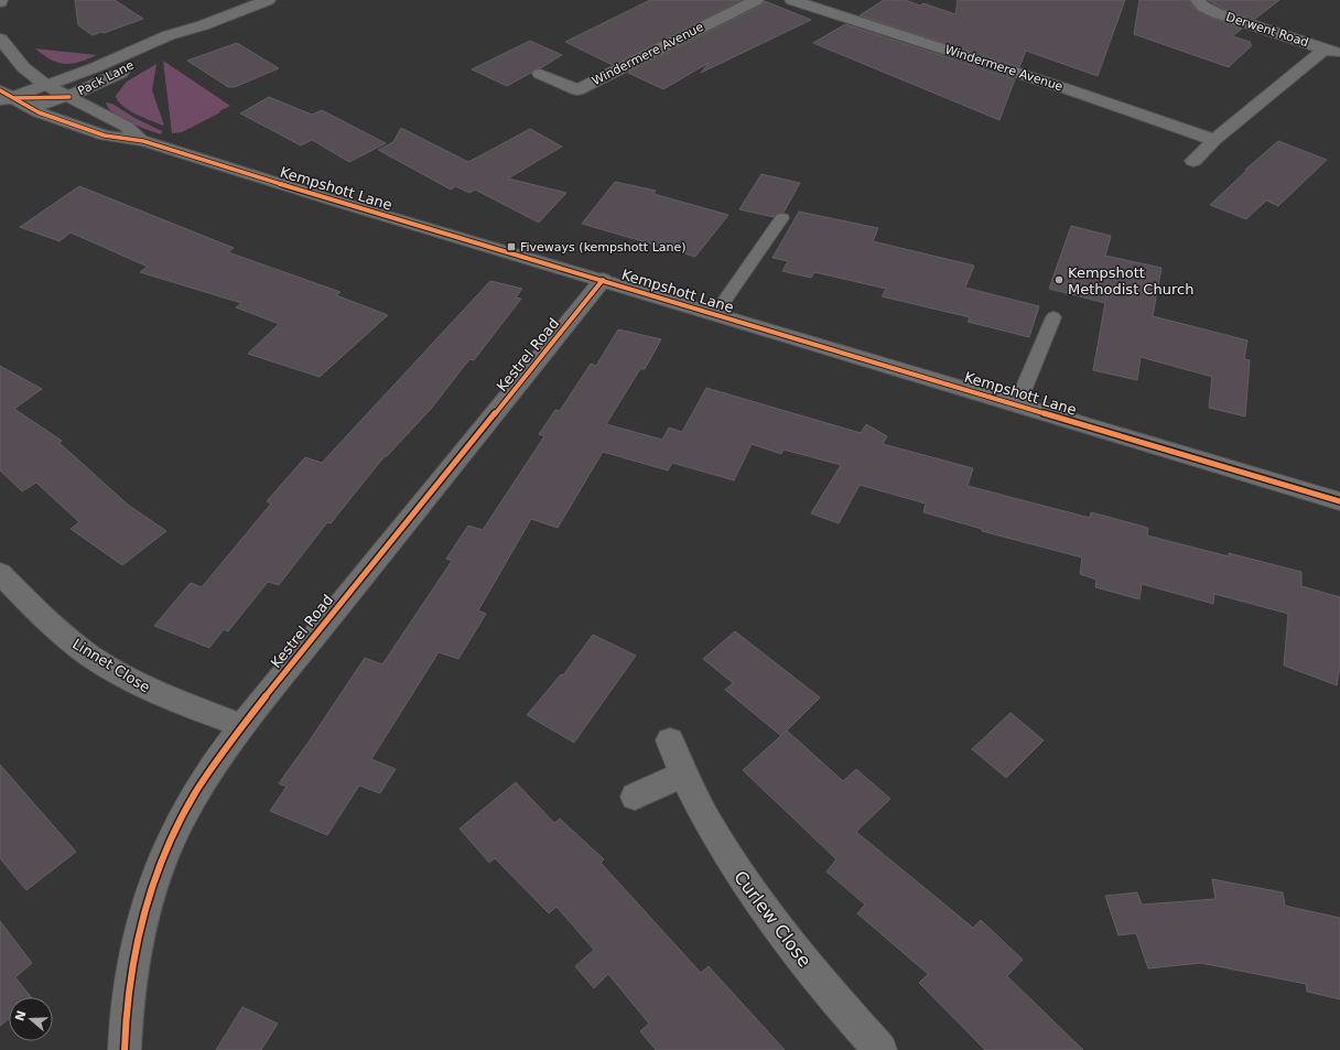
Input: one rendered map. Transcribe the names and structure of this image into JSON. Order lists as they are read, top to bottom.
{
  "streets": {
    "street": [
      "Derwent Road",
      "Windermere Avenue",
      "Pack Lane",
      "Kempshott Lane",
      "Kestrel Road",
      "Linnet Close",
      "Curlew Close"
    ]
  },
  "crossings": [
    ["Pack Lane", "Kempshott Lane"],
    ["Kempshott Lane", "Kestrel Road"],
    ["Kestrel Road", "Linnet Close"]
  ],
  "places": {
    "transit": ["Fiveways (kempshott Lane)"],
    "other": ["Kempshott Methodist Church"]
  },
  "north": "left"
}
